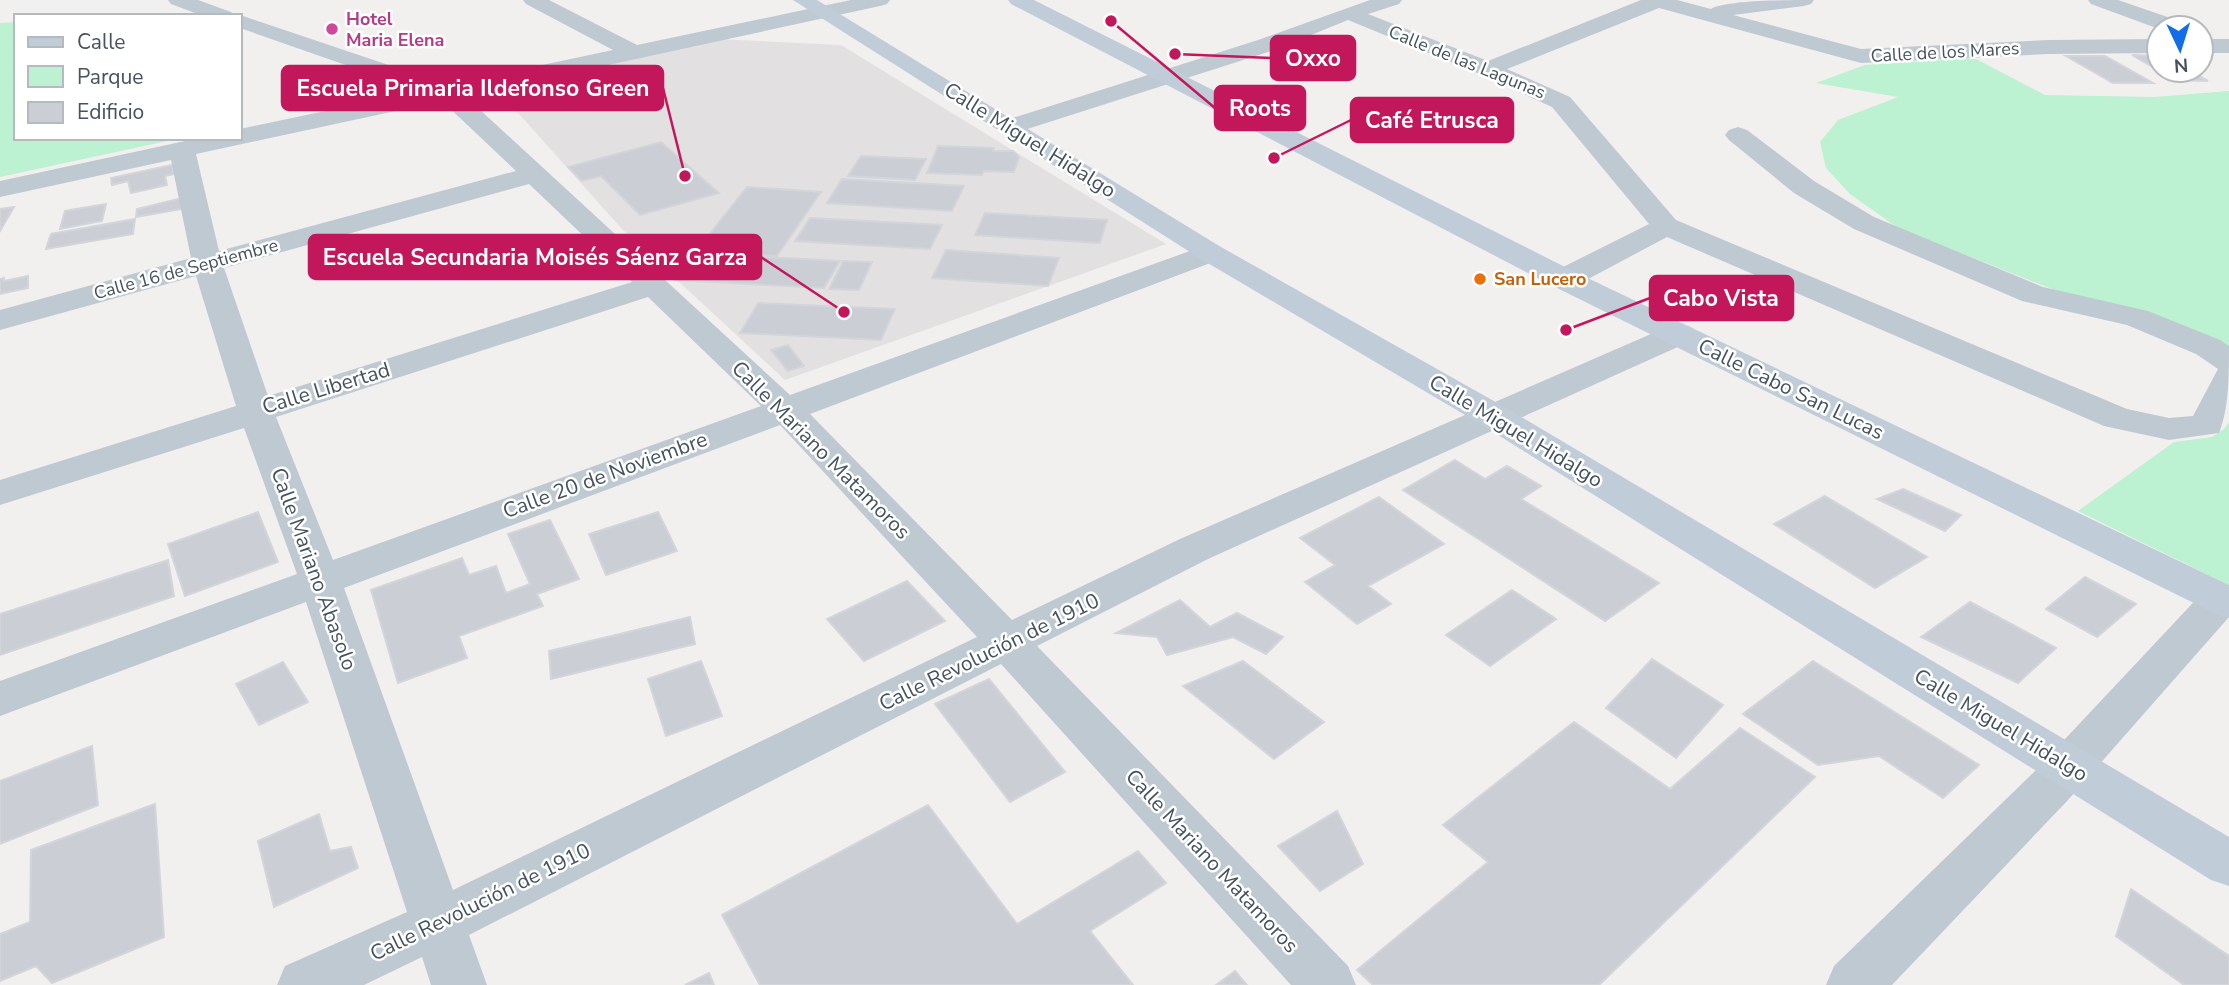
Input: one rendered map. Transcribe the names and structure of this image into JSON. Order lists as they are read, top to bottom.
{
  "streets": {
    "main road": ["Calle Miguel Hidalgo", "Calle Cabo San Lucas"],
    "street": [
      "Calle de los Mares",
      "Calle de las Lagunas",
      "Calle 16 de Septiembre",
      "Calle Libertad",
      "Calle Mariano Matamoros",
      "Calle 20 de Noviembre",
      "Calle Mariano Abasolo",
      "Calle Revolución de 1910"
    ]
  },
  "crossings": [
    ["Calle Miguel Hidalgo", "Calle 20 de Noviembre"],
    ["Calle Miguel Hidalgo", "Calle Revolución de 1910"],
    ["Calle 16 de Septiembre", "Calle Mariano Matamoros"],
    ["Calle 16 de Septiembre", "Calle Mariano Abasolo"],
    ["Calle Libertad", "Calle Mariano Matamoros"],
    ["Calle Libertad", "Calle Mariano Abasolo"],
    ["Calle Cabo San Lucas", "Calle Revolución de 1910"],
    ["Calle Mariano Matamoros", "Calle 20 de Noviembre"],
    ["Calle Mariano Matamoros", "Calle Revolución de 1910"],
    ["Calle 20 de Noviembre", "Calle Mariano Abasolo"],
    ["Calle Mariano Abasolo", "Calle Revolución de 1910"]
  ],
  "places": [
    "Roots",
    "Hotel Maria Elena",
    "Oxxo",
    "Café Etrusca",
    "Escuela Primaria Ildefonso Green",
    "San Lucero",
    "Escuela Secundaria Moisés Sáenz Garza",
    "Cabo Vista"
  ],
  "legend": ["Calle", "Parque", "Edificio"],
  "north": "bottom"
}
